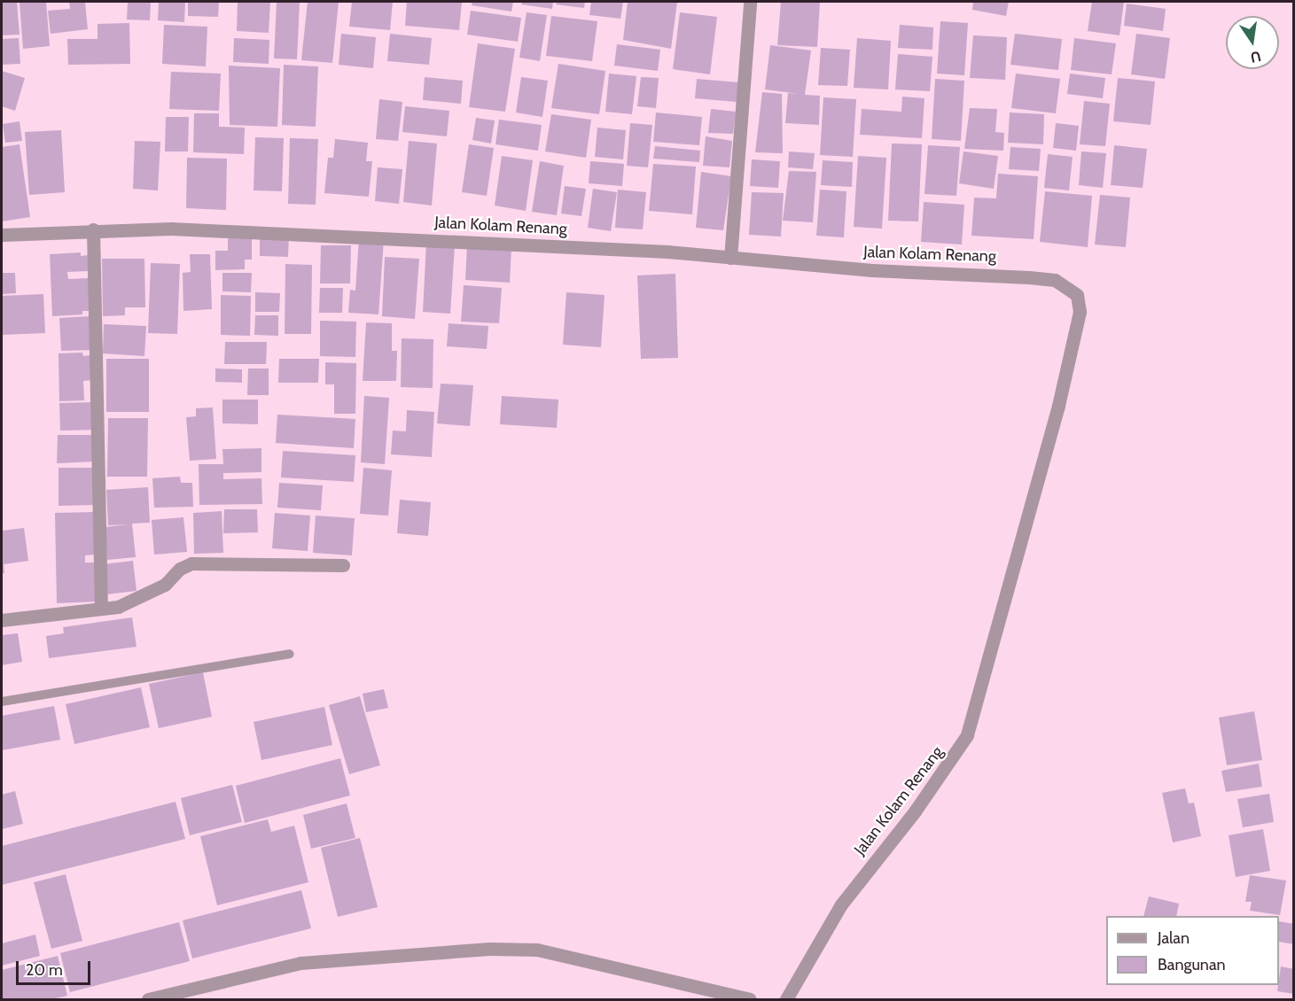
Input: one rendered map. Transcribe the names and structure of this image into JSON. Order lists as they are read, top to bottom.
{
  "streets": {
    "street": ["Jalan Kolam Renang"]
  },
  "legend": ["Jalan", "Bangunan"],
  "scale_bar": "20 m",
  "north": "bottom"
}
